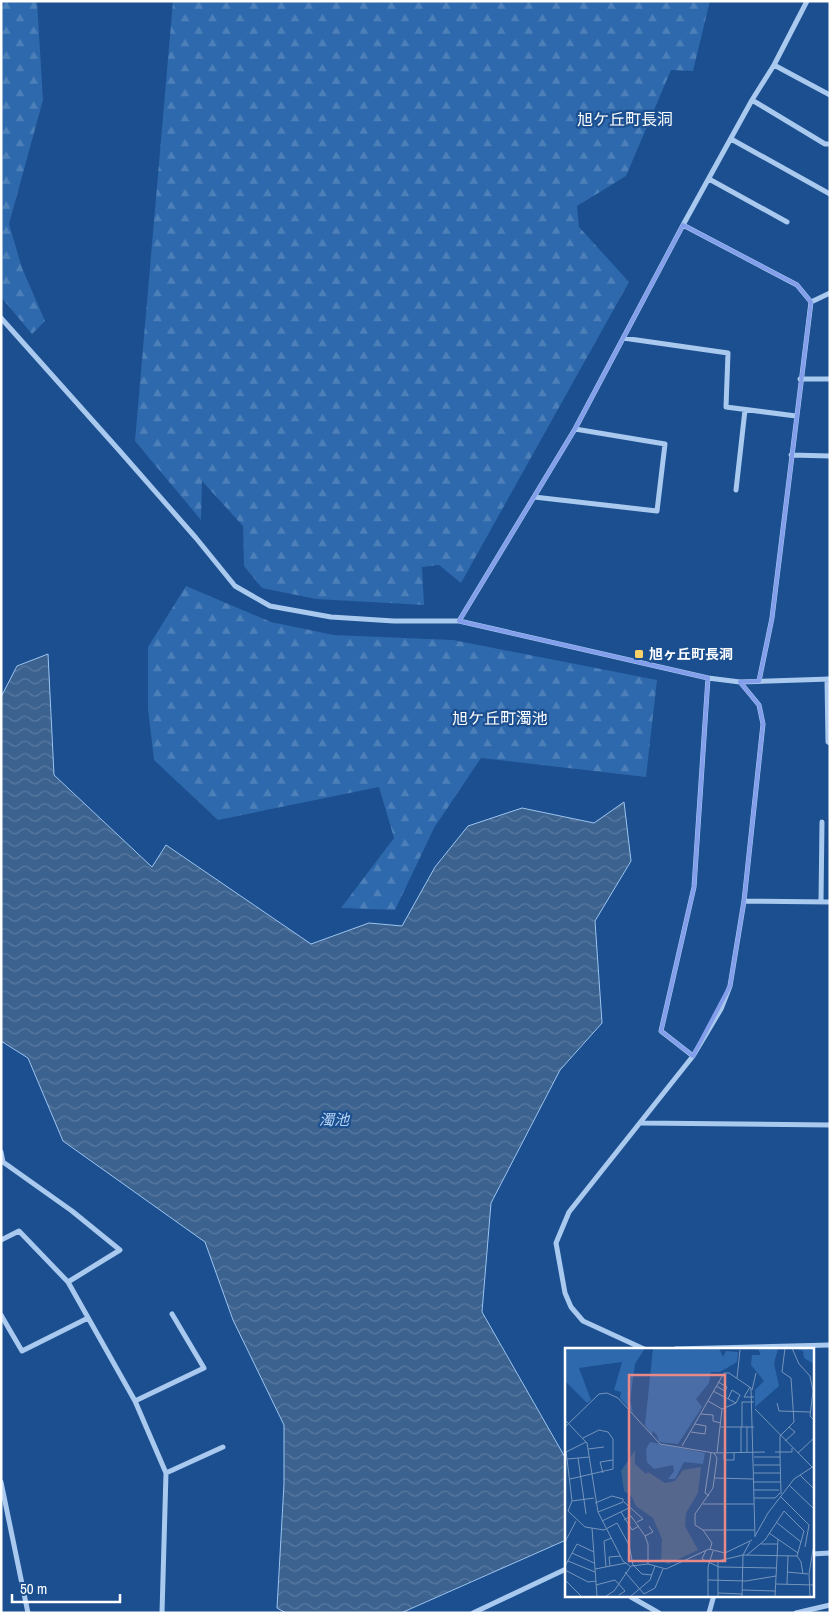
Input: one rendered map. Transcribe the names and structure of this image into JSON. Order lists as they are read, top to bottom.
{
  "districts": ["旭ケ丘町長洞", "旭ケ丘町濁池"],
  "water": ["濁池"],
  "places": {
    "transit": ["旭ヶ丘町長洞"]
  },
  "scale_bar": "50 m"
}
